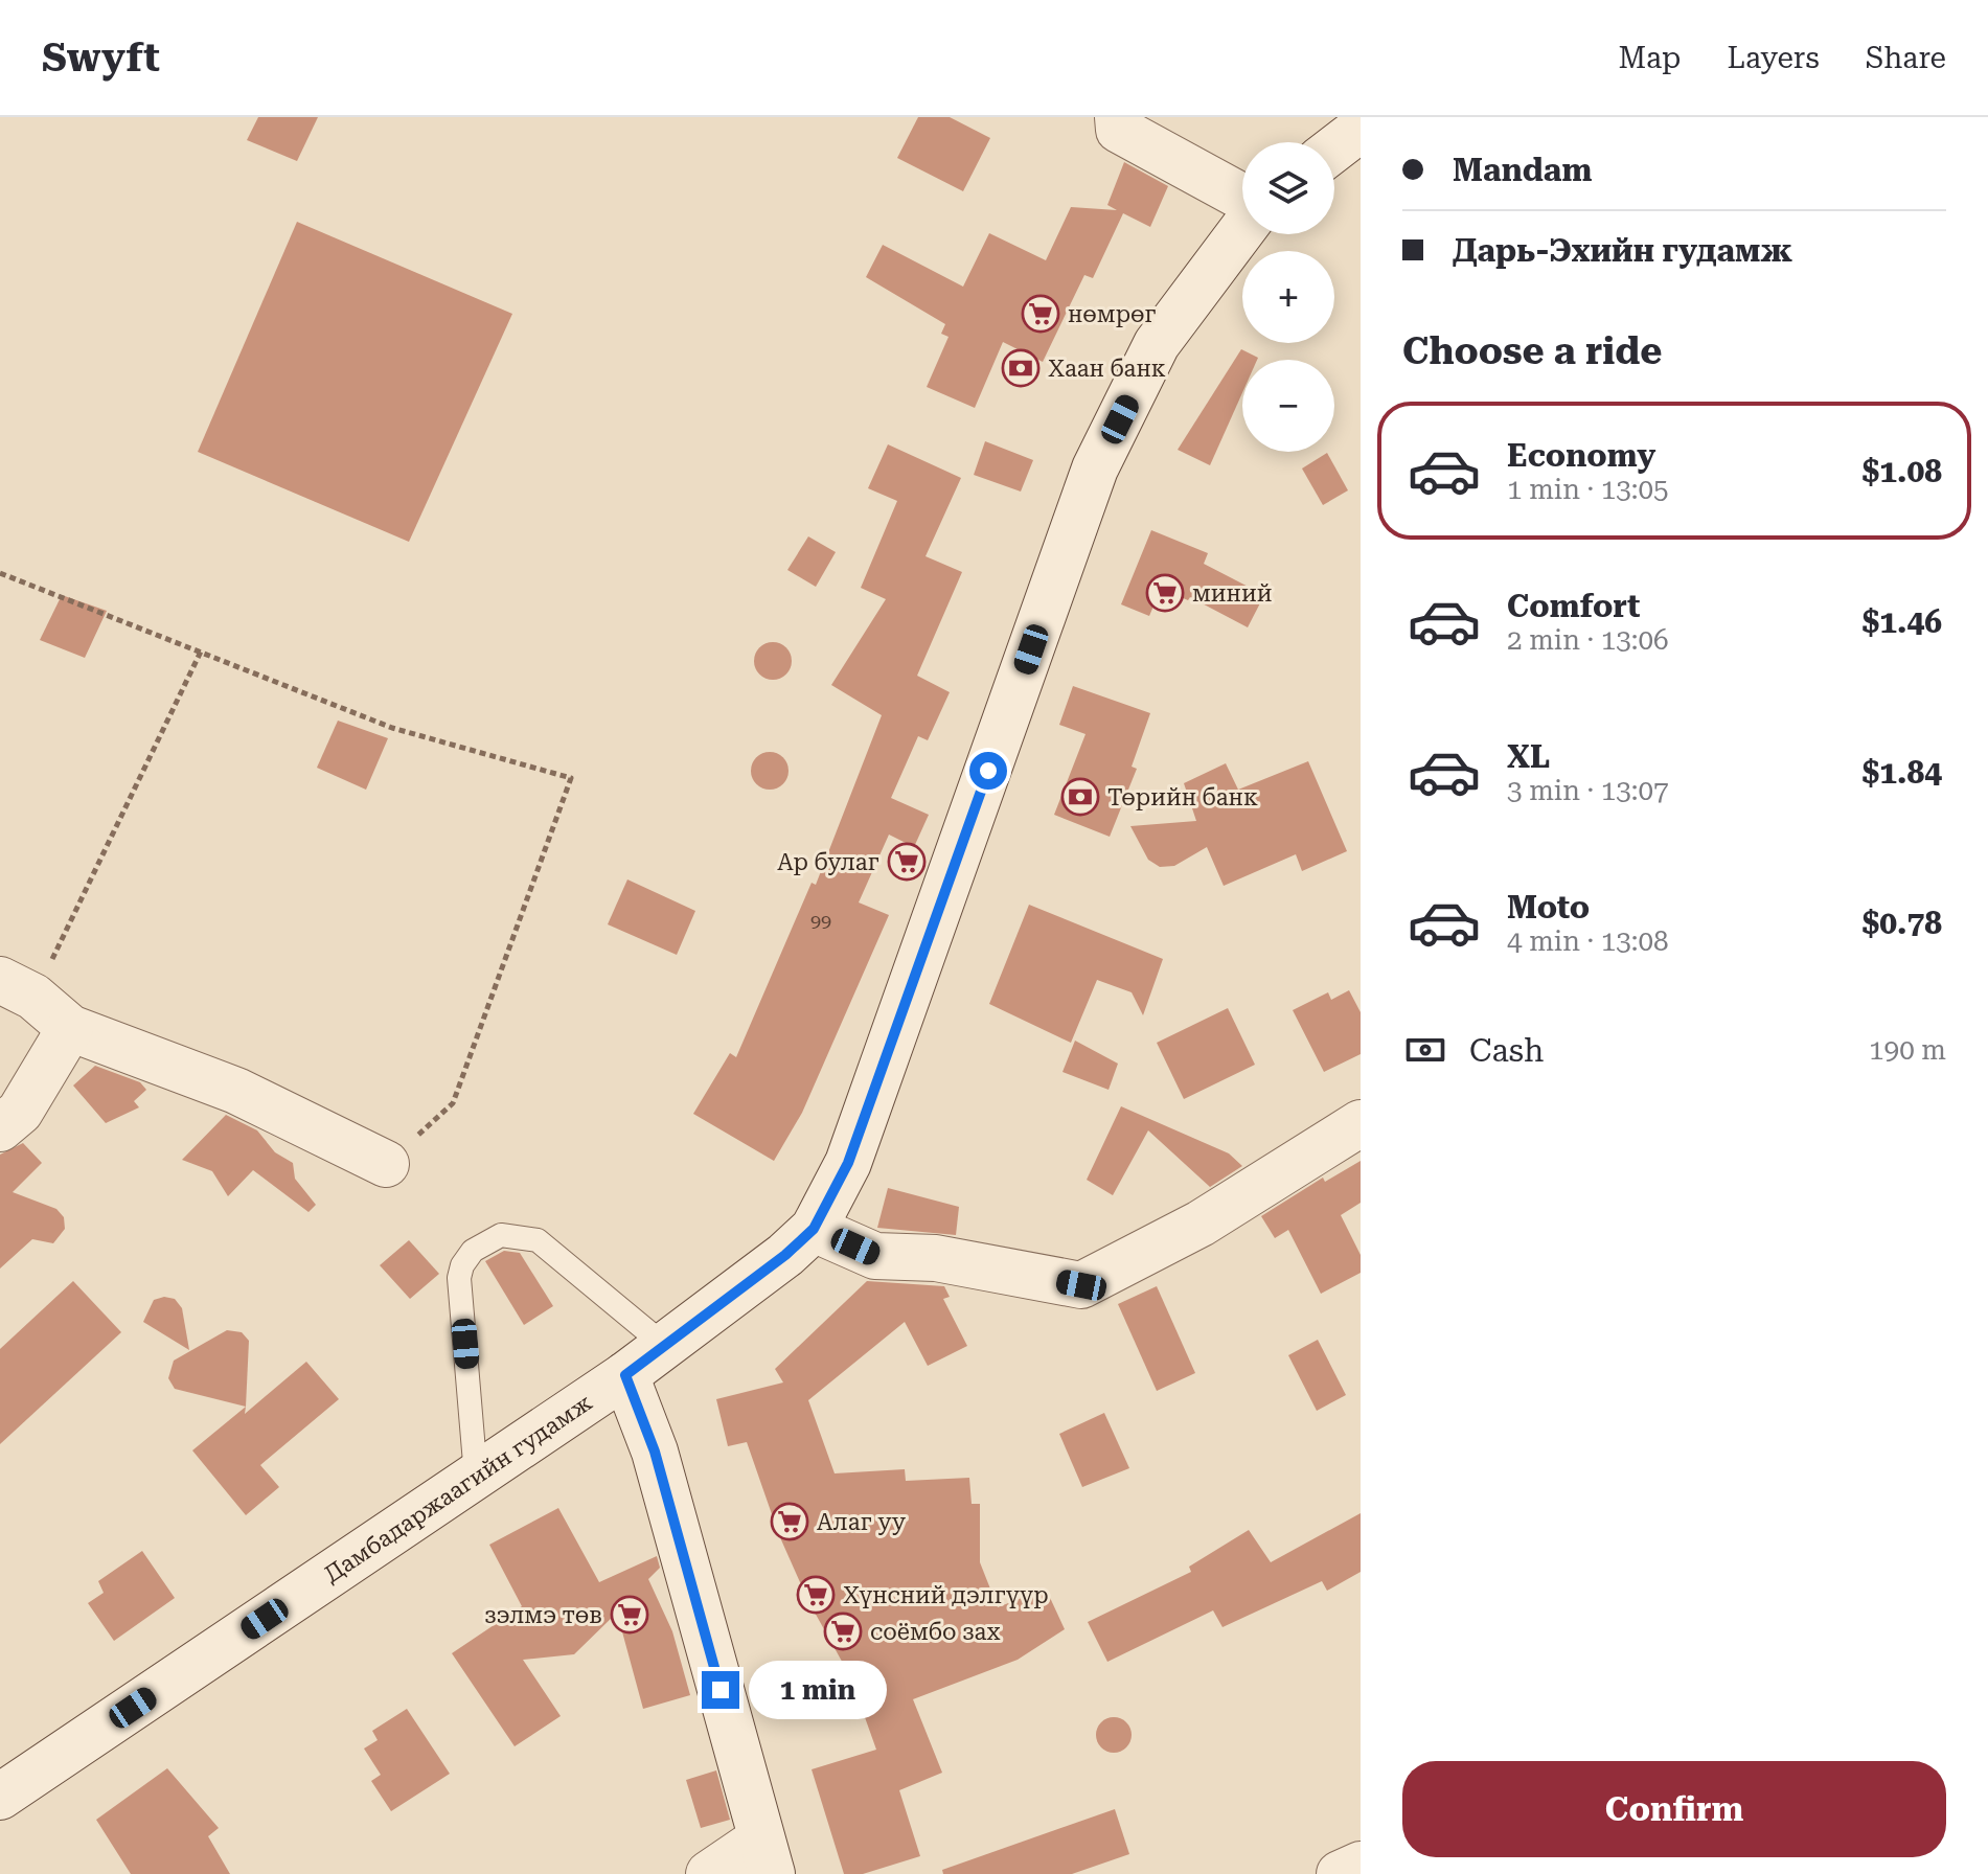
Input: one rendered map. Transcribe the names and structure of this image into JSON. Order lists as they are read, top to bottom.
{
  "streets": {
    "main road": ["Дамбадаржаагийн гудамж"]
  },
  "places": {
    "supermarket": [
      "нөмрөг",
      "миний",
      "Ар булаг",
      "Алаг уу",
      "Хүнсний дэлгүүр",
      "зэлмэ төв",
      "соёмбо зах"
    ],
    "bank": ["Хаан банк", "Төрийн банк"]
  },
  "house_numbers": ["99"],
  "page": {
    "header": "Swyft",
    "nav": ["Map", "Layers", "Share"],
    "banner": ["Mandam", "Дарь-Эхийн гудамж"],
    "map_buttons": ["+", "−"],
    "heading": "Choose a ride",
    "list": [
      {
        "name": "Economy",
        "note": "1 min · 13:05",
        "value": "$1.08"
      },
      {
        "name": "Comfort",
        "note": "2 min · 13:06",
        "value": "$1.46"
      },
      {
        "name": "XL",
        "note": "3 min · 13:07",
        "value": "$1.84"
      },
      {
        "name": "Moto",
        "note": "4 min · 13:08",
        "value": "$0.78"
      }
    ],
    "pay": ["Cash", "190 m"],
    "bubble": "1 min",
    "buttons": "Confirm"
  }
}
